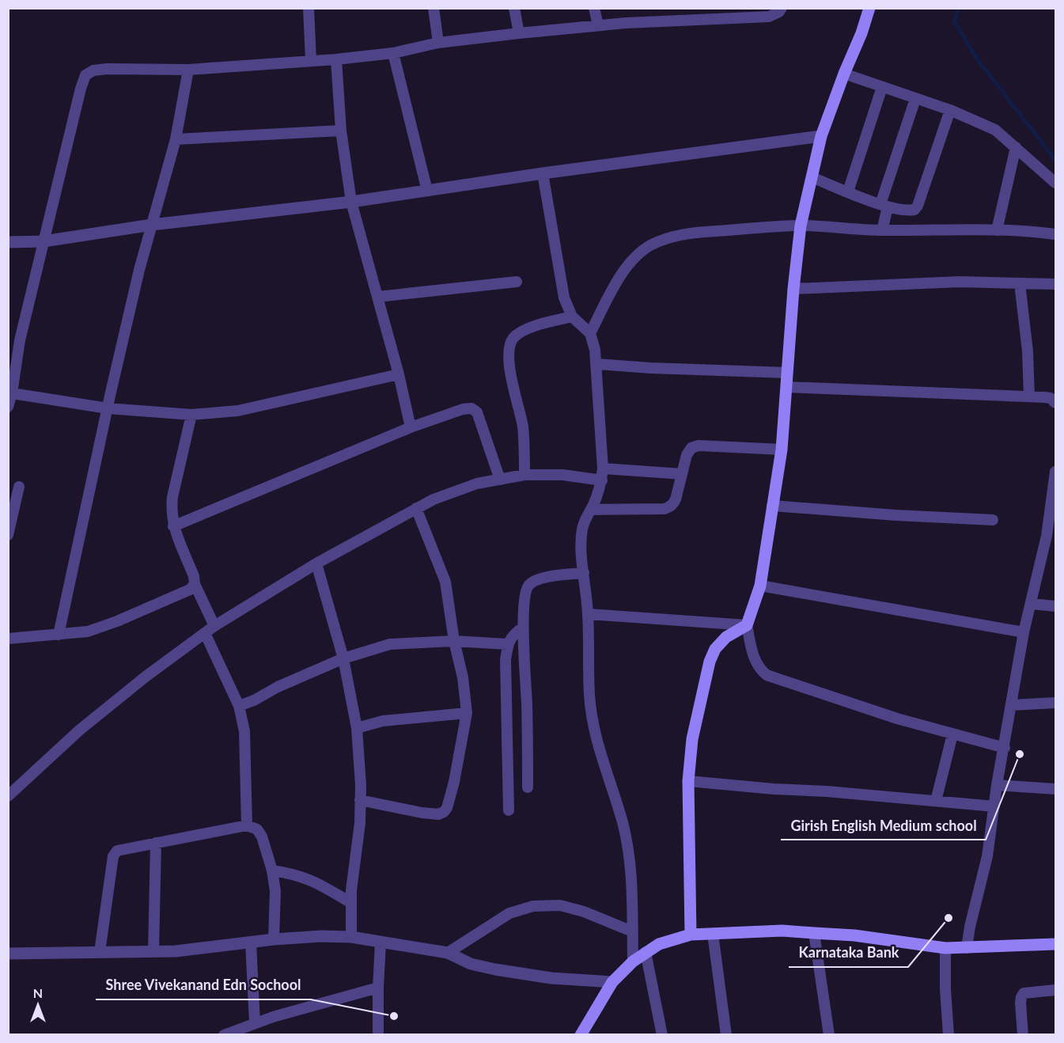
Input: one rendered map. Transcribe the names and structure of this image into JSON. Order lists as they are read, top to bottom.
{
  "places": ["Girish English Medium school", "Karnataka Bank", "Shree Vivekanand Edn Sochool"],
  "north": "top"
}
